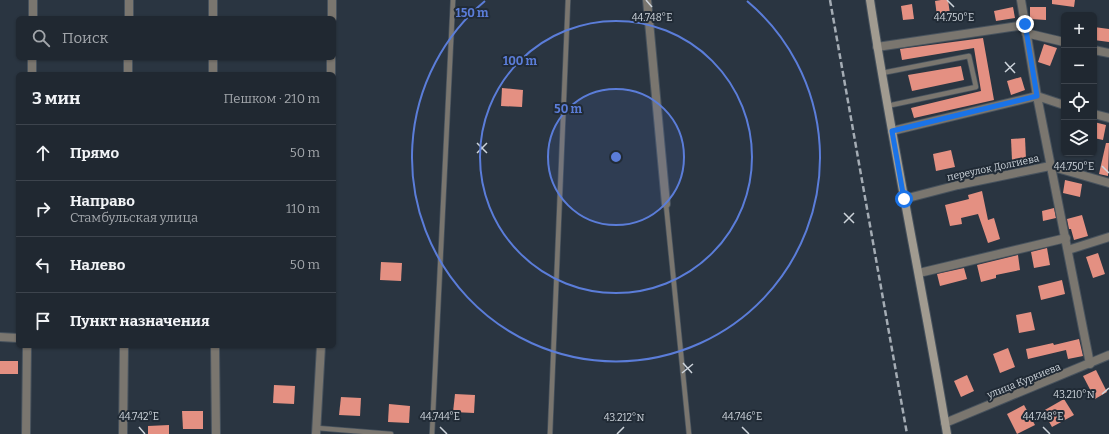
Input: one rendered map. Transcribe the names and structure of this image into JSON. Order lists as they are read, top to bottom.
{
  "streets": {
    "street": ["переулок Долгиева", "улица Куркиева"]
  },
  "page": {
    "map_buttons": ["+", "−"],
    "search": "Поиск",
    "heading": ["3 мин", "Пешком · 210 m"],
    "list": [
      ["Прямо", "50 m"],
      ["Направо", "Стамбульская улица", "110 m"],
      ["Налево", "50 m"],
      "Пункт назначения"
    ]
  },
  "coordinates": [
    "44.750°E",
    "44.748°E",
    "43.210°N",
    "44.742°E",
    "44.744°E",
    "44.746°E",
    "43.212°N"
  ],
  "rings": ["150 m", "100 m", "50 m"]
}
